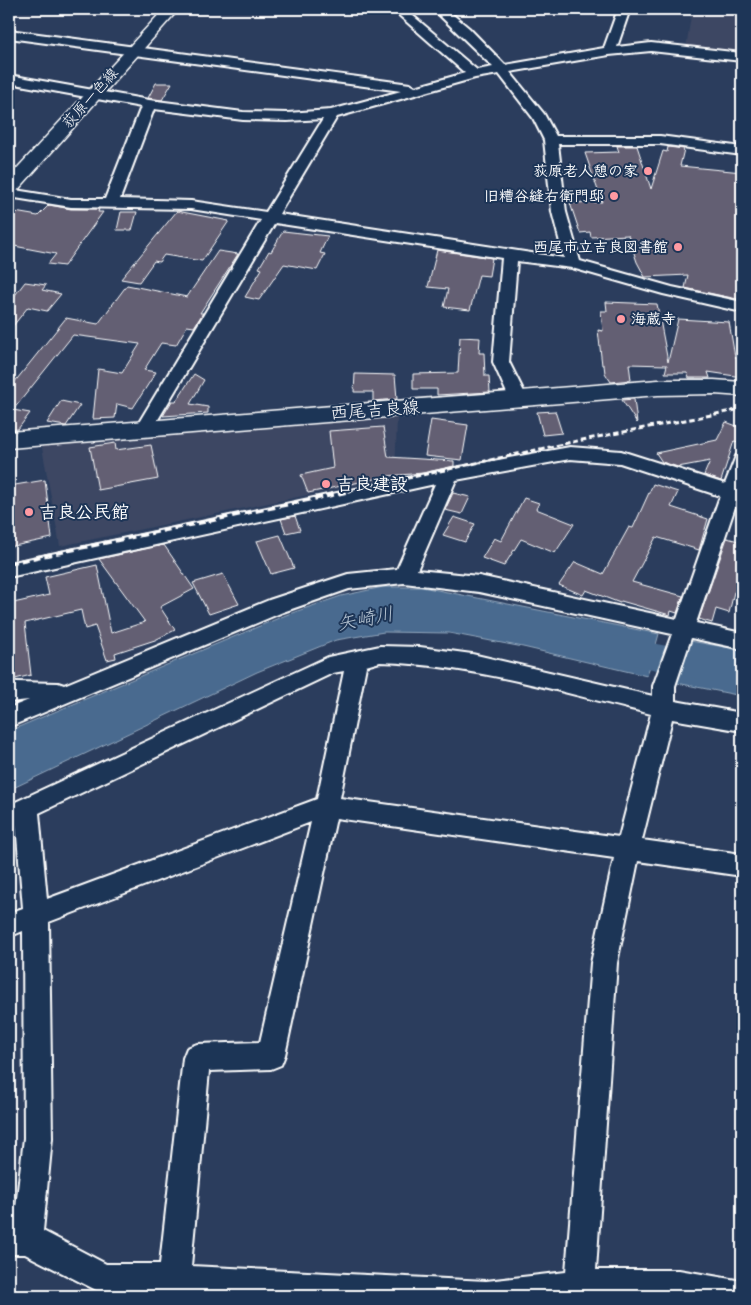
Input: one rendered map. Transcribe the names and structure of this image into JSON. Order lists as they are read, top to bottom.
{
  "streets": {
    "main road": ["荻原一色線", "西尾吉良線"]
  },
  "water": ["矢崎川"],
  "places": [
    "荻原老人憩の家",
    "旧糟谷縫右衛門邸",
    "西尾市立吉良図書館",
    "海蔵寺",
    "吉良建設",
    "吉良公民館"
  ]
}
